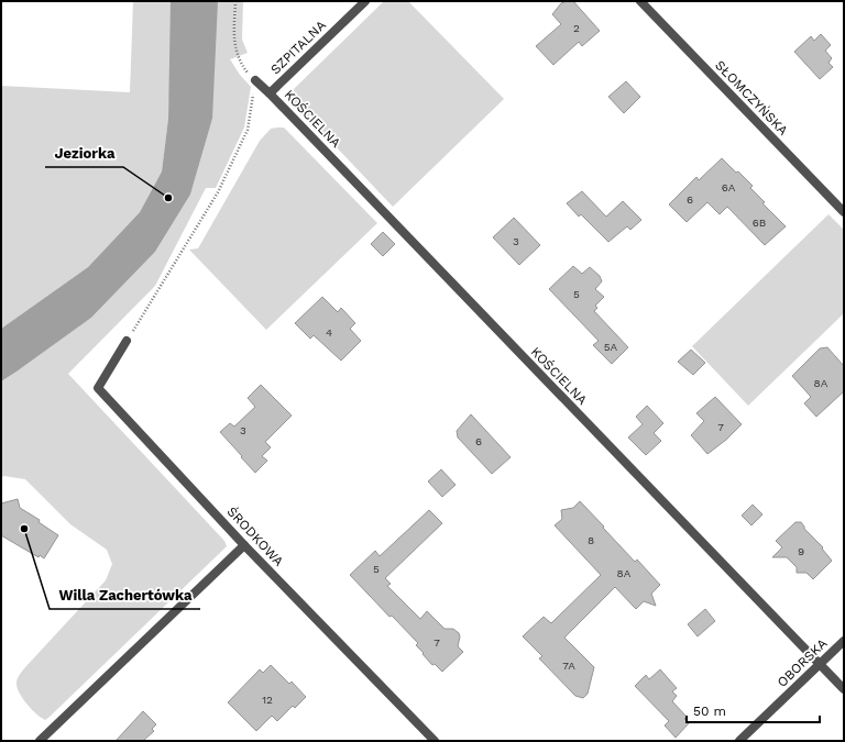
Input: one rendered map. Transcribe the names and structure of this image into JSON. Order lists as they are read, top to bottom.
{
  "streets": {
    "street": [
      "SZPITALNA",
      "SŁOMCZYŃSKA",
      "KOŚCIELNA",
      "ŚRODKOWA",
      "OBORSKA"
    ]
  },
  "crossings": [
    ["SZPITALNA", "KOŚCIELNA"],
    ["KOŚCIELNA", "OBORSKA"]
  ],
  "places": ["Jeziorka", "Willa Zachertówka"],
  "house_numbers": [
    "2",
    "6A",
    "6",
    "6B",
    "3",
    "5",
    "4",
    "5A",
    "8A",
    "7",
    "3",
    "6",
    "8",
    "9",
    "5",
    "8A",
    "7",
    "7A",
    "12"
  ],
  "scale_bar": "50 m"
}
